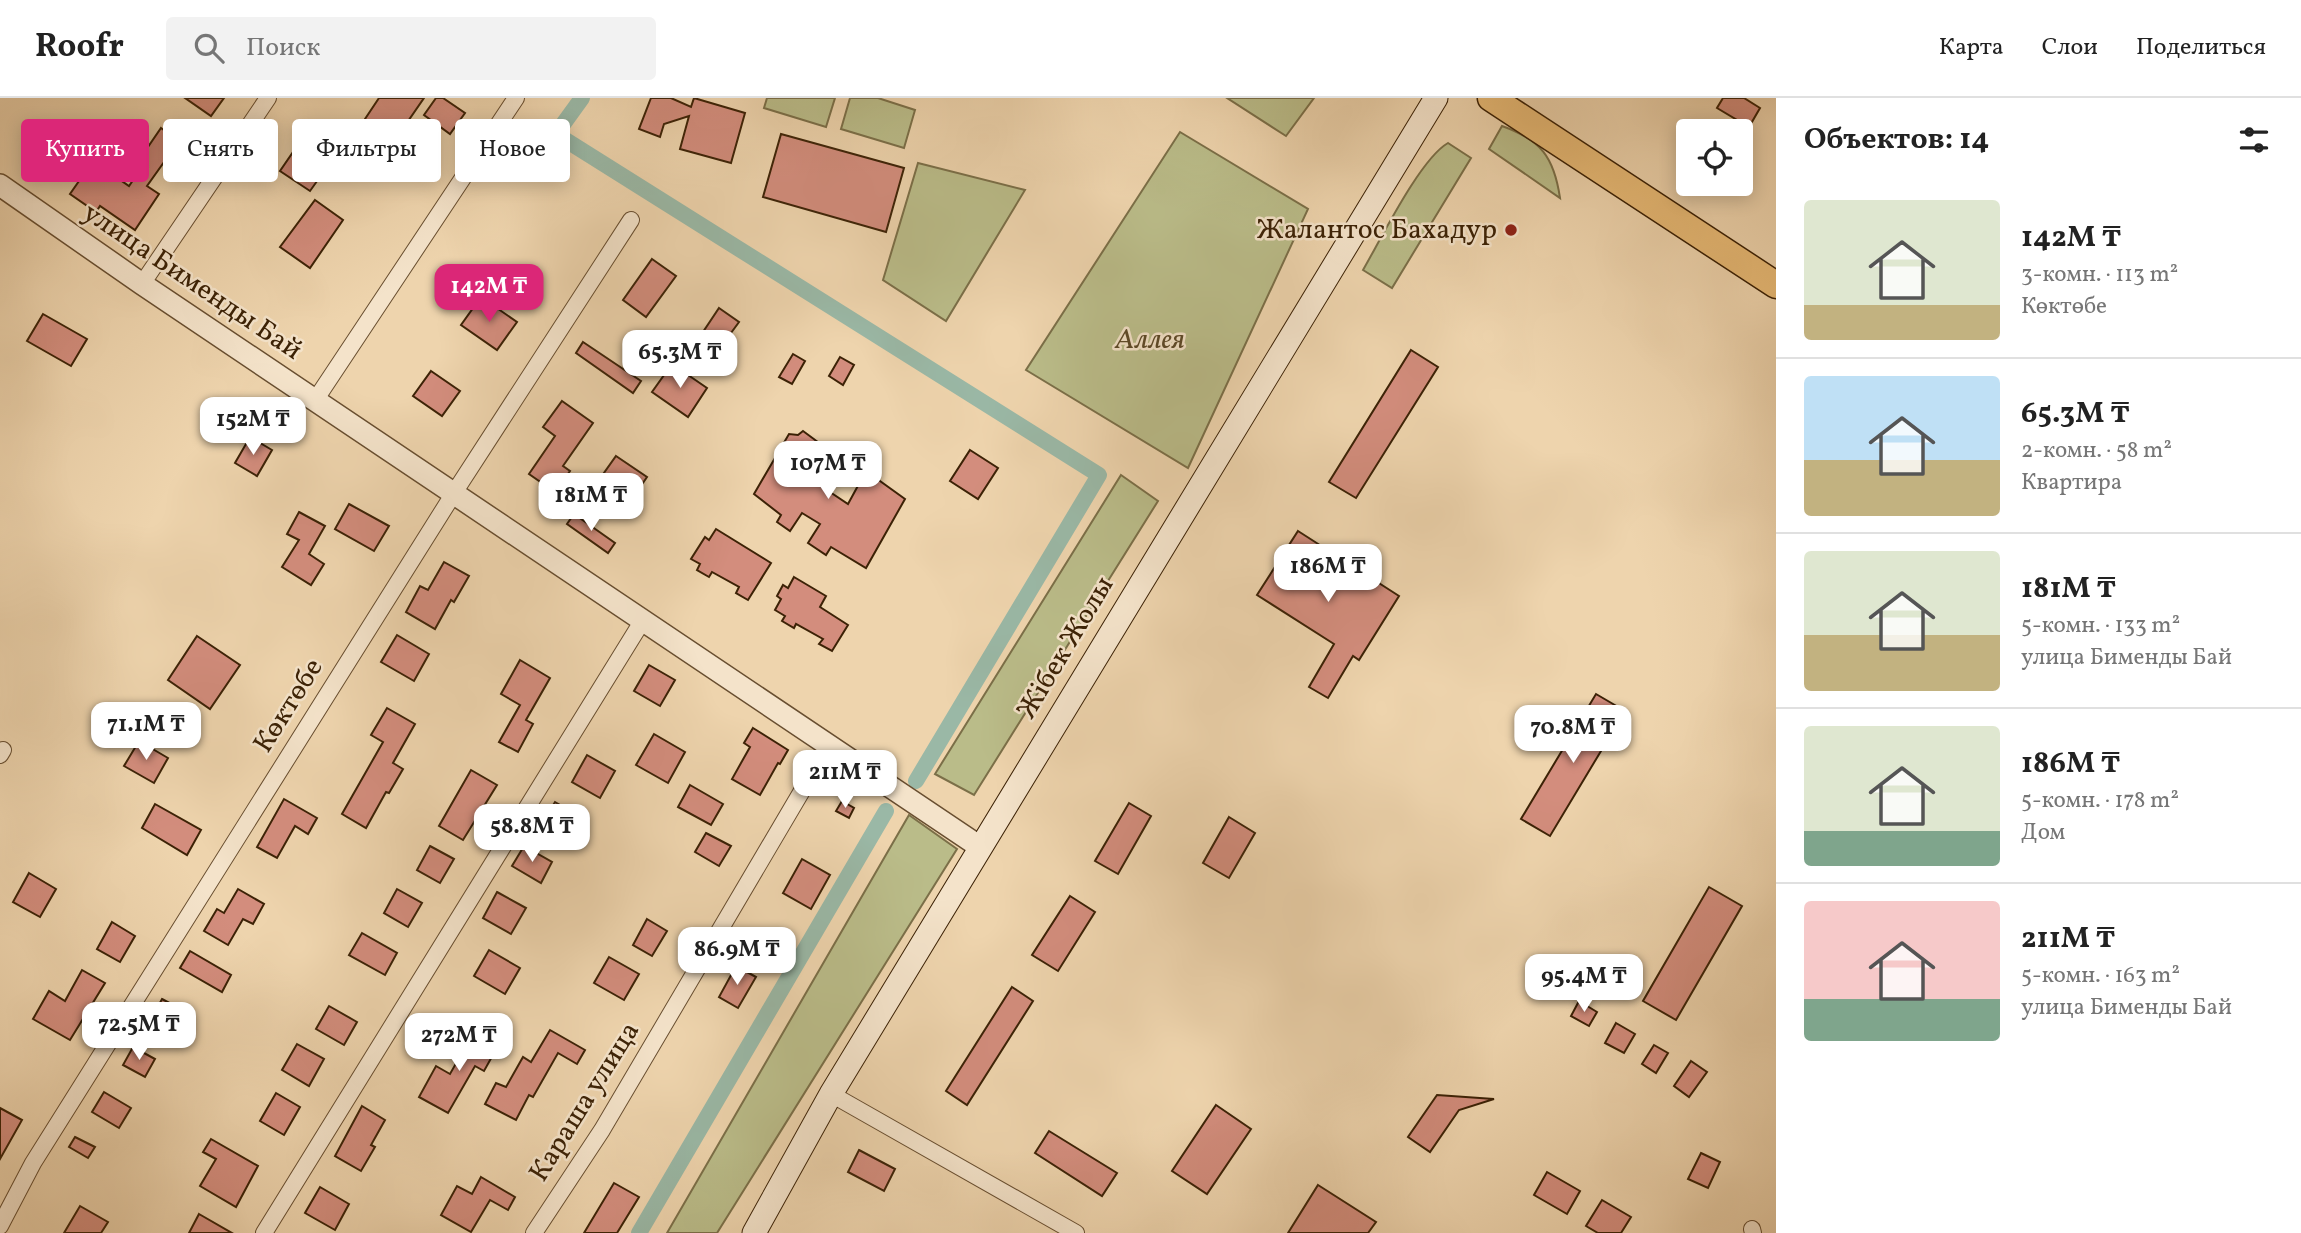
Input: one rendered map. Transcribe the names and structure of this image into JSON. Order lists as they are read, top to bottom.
{
  "streets": {
    "main road": ["Жібек Жолы"],
    "street": ["улица Бименды Бай", "Көктөбе", "Караша улица"]
  },
  "crossings": [
    ["улица Бименды Бай", "Жібек Жолы"],
    ["улица Бименды Бай", "Көктөбе"],
    ["улица Бименды Бай", "Караша улица"]
  ],
  "parks": ["Аллея"],
  "places": ["Жалантос Бахадур"],
  "page": {
    "header": "Roofr",
    "search": "Поиск",
    "nav": ["Карта", "Слои", "Поделиться"],
    "heading": "Объектов: 14",
    "chip": [
      "Купить",
      "Снять",
      "Фильтры",
      "Новое"
    ],
    "list": [
      {
        "name": "142M ₸",
        "note": "3-комн. · 113 m² · Көктөбе"
      },
      {
        "name": "65.3M ₸",
        "note": "2-комн. · 58 m² · Квартира"
      },
      {
        "name": "181M ₸",
        "note": "5-комн. · 133 m² · улица Бименды Бай"
      },
      {
        "name": "186M ₸",
        "note": "5-комн. · 178 m² · Дом"
      },
      {
        "name": "211M ₸",
        "note": "5-комн. · 163 m² · улица Бименды Бай"
      }
    ],
    "price": [
      "142M ₸",
      "65.3M ₸",
      "152M ₸",
      "107M ₸",
      "181M ₸",
      "186M ₸",
      "71.1M ₸",
      "70.8M ₸",
      "211M ₸",
      "58.8M ₸",
      "86.9M ₸",
      "95.4M ₸",
      "72.5M ₸",
      "272M ₸"
    ]
  }
}
